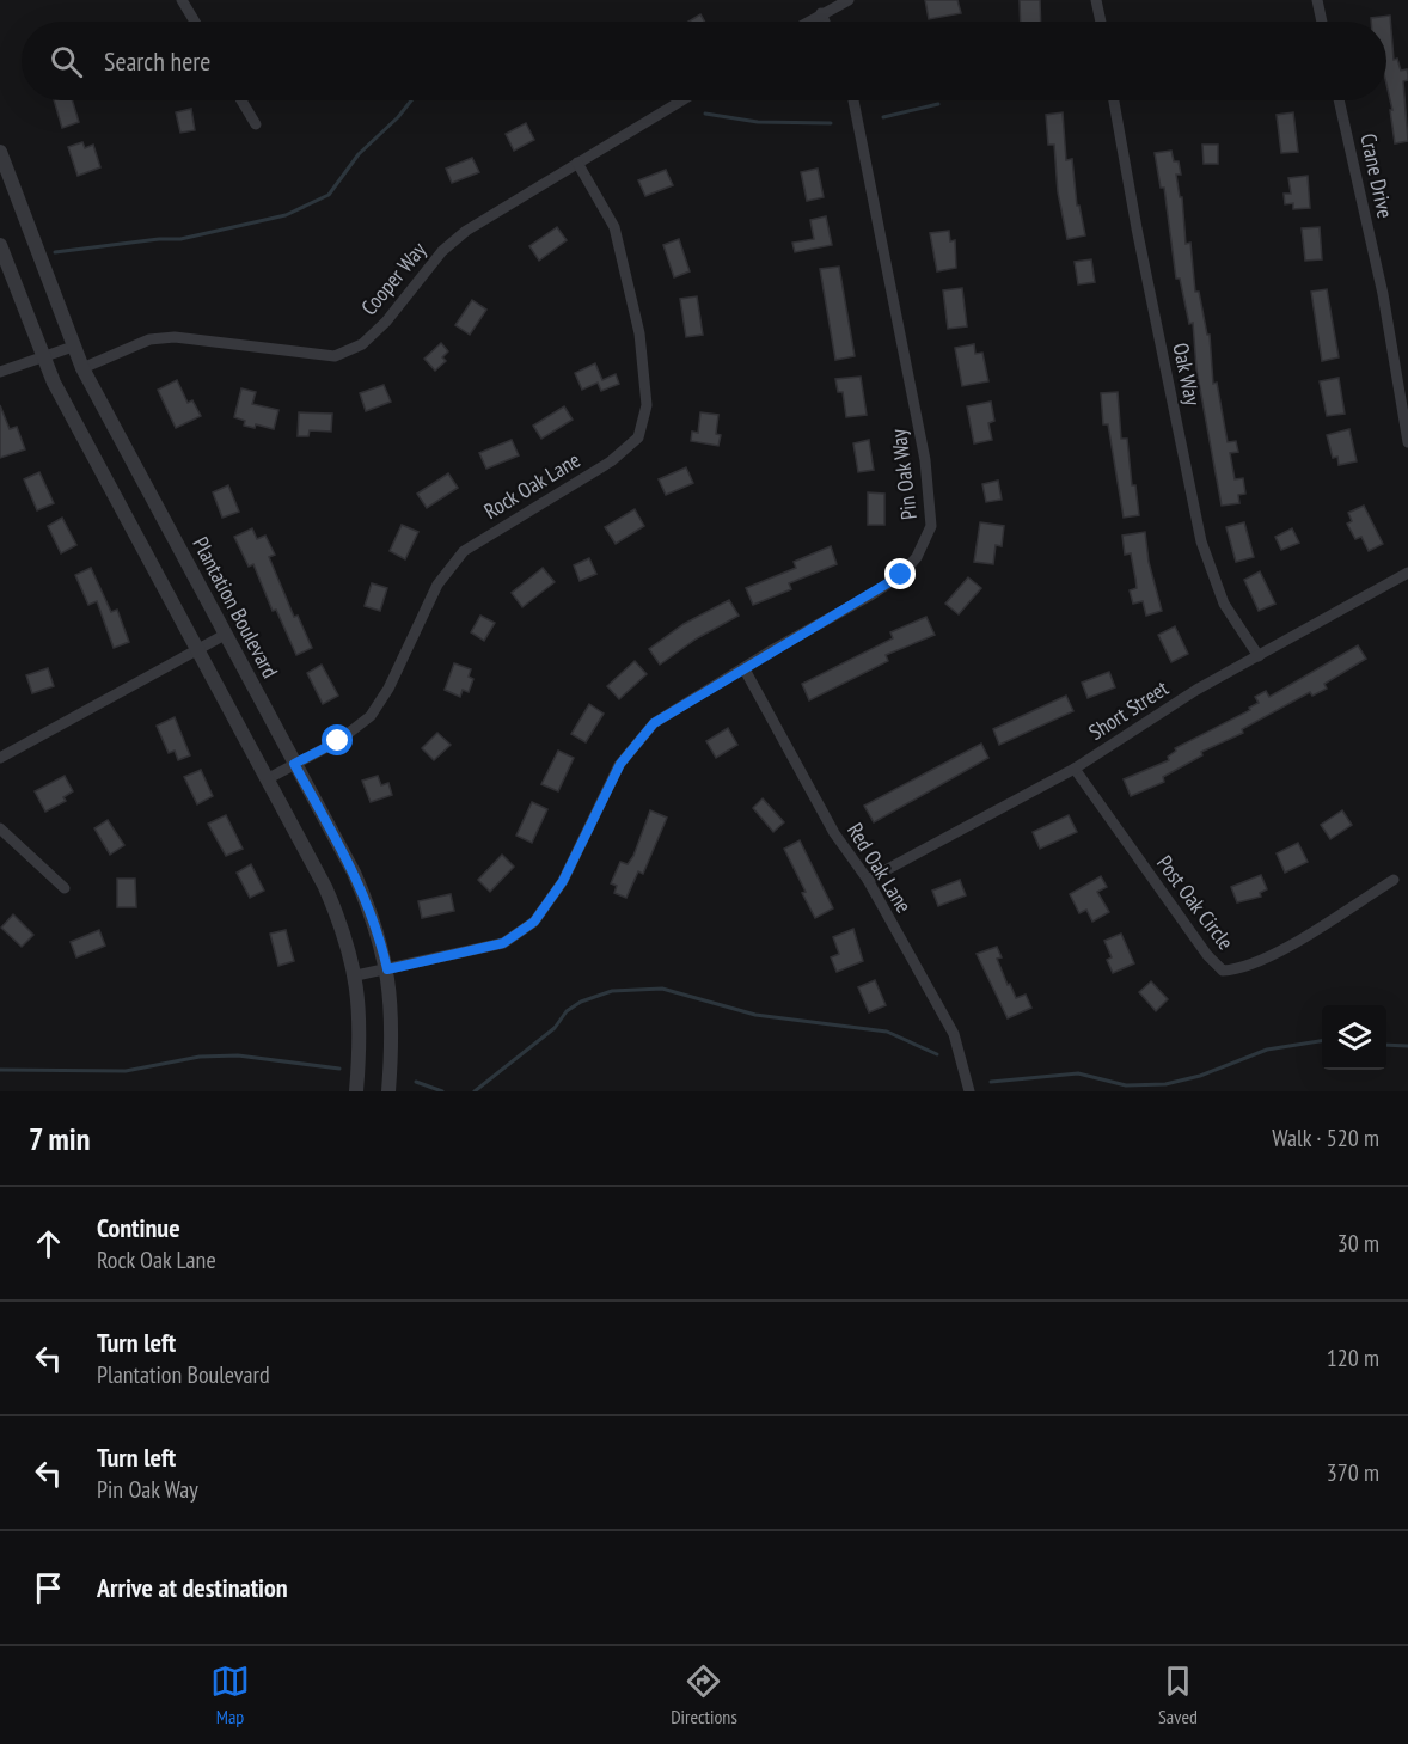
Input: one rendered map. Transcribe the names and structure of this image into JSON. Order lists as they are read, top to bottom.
{
  "streets": {
    "street": [
      "Crane Drive",
      "Cooper Way",
      "Oak Way",
      "Pin Oak Way",
      "Rock Oak Lane",
      "Plantation Boulevard",
      "Short Street",
      "Red Oak Lane",
      "Post Oak Circle"
    ]
  },
  "crossings": [
    ["Cooper Way", "Rock Oak Lane"],
    ["Cooper Way", "Plantation Boulevard"],
    ["Oak Way", "Short Street"],
    ["Pin Oak Way", "Plantation Boulevard"],
    ["Pin Oak Way", "Red Oak Lane"],
    ["Rock Oak Lane", "Plantation Boulevard"],
    ["Short Street", "Red Oak Lane"],
    ["Short Street", "Post Oak Circle"]
  ],
  "page": {
    "search": "Search here",
    "heading": ["7 min", "Walk · 520 m"],
    "list": [
      ["Continue", "Rock Oak Lane", "30 m"],
      ["Turn left", "Plantation Boulevard", "120 m"],
      ["Turn left", "Pin Oak Way", "370 m"],
      "Arrive at destination"
    ],
    "nav": ["Map", "Directions", "Saved"]
  }
}
